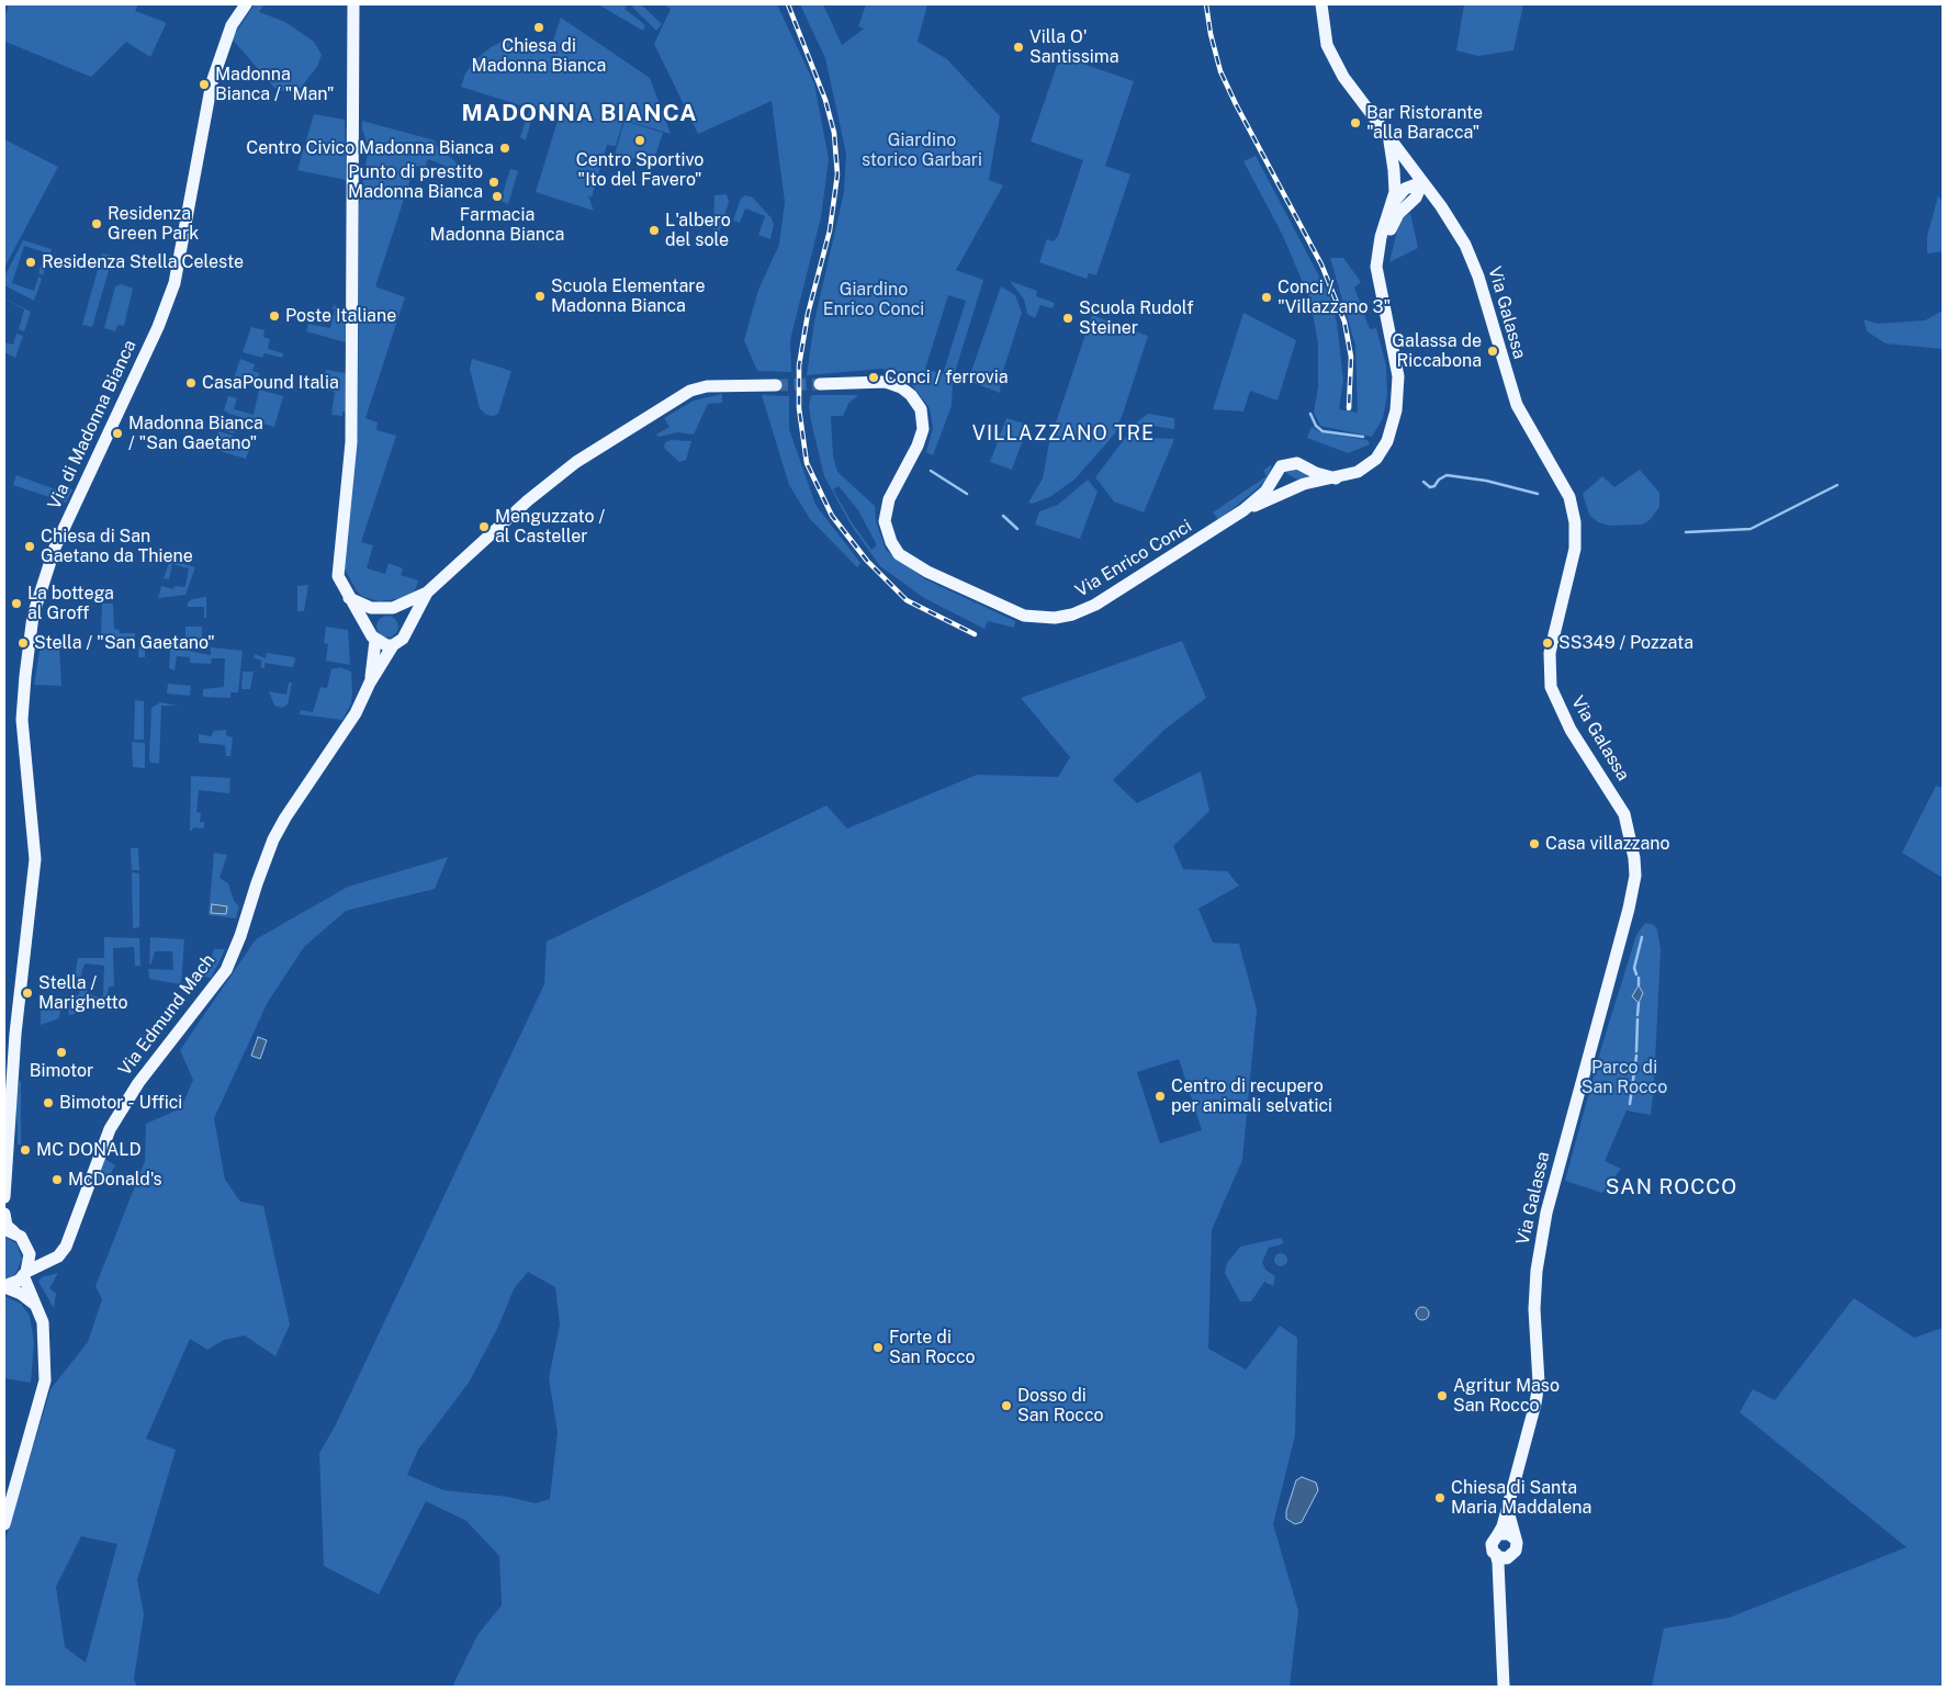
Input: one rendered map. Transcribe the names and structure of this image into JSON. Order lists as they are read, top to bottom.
{
  "streets": {
    "main road": [
      "Via Galassa",
      "Via di Madonna Bianca",
      "Via Enrico Conci",
      "Via Edmund Mach"
    ]
  },
  "districts": ["MADONNA BIANCA", "VILLAZZANO TRE", "SAN ROCCO"],
  "parks": ["Giardino storico Garbari", "Giardino Enrico Conci", "Parco di San Rocco"],
  "places": [
    "Chiesa di Madonna Bianca",
    "Villa O' Santissima",
    "Madonna Bianca / \"Man\"",
    "Bar Ristorante \"alla Baracca\"",
    "Centro Sportivo \"Ito del Favero\"",
    "Centro Civico Madonna Bianca",
    "Punto di prestito Madonna Bianca",
    "Farmacia Madonna Bianca",
    "Residenza Green Park",
    "L'albero del sole",
    "Residenza Stella Celeste",
    "Scuola Elementare Madonna Bianca",
    "Conci / \"Villazzano 3\"",
    "Poste Italiane",
    "Scuola Rudolf Steiner",
    "Galassa de Riccabona",
    "Conci / ferrovia",
    "CasaPound Italia",
    "Madonna Bianca / \"San Gaetano\"",
    "Menguzzato / al Casteller",
    "Chiesa di San Gaetano da Thiene",
    "La bottega al Groff",
    "Stella / \"San Gaetano\"",
    "SS349 / Pozzata",
    "Casa villazzano",
    "Stella / Marighetto",
    "Bimotor",
    "Centro di recupero per animali selvatici",
    "Bimotor - Uffici",
    "MC DONALD",
    "McDonald's",
    "Forte di San Rocco",
    "Agritur Maso San Rocco",
    "Dosso di San Rocco",
    "Chiesa di Santa Maria Maddalena"
  ]
}
